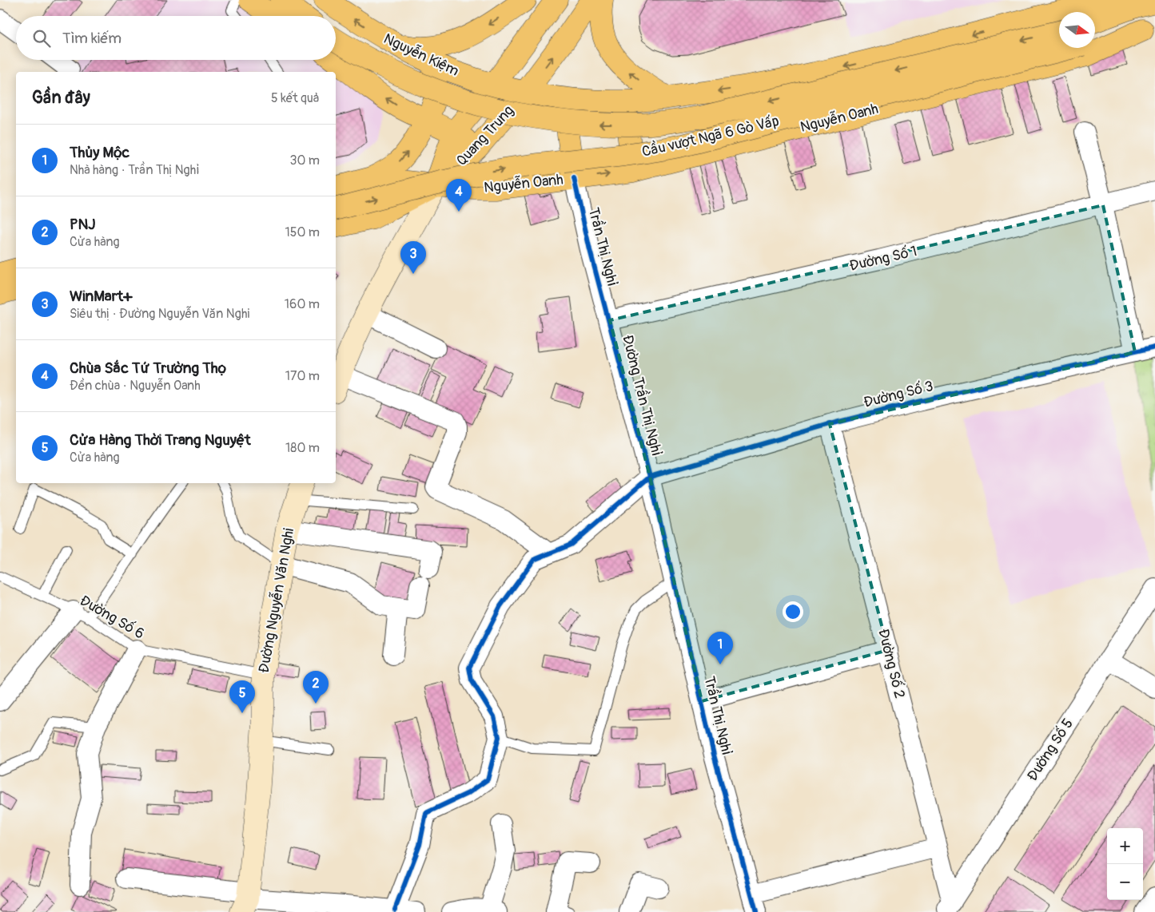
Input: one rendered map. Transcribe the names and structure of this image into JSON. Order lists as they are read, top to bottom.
{
  "streets": {
    "main road": [
      "Nguyễn Kiệm",
      "Nguyễn Oanh",
      "Quang Trung",
      "Cầu vượt Ngã 6 Gò Vấp",
      "Đường Nguyễn Văn Nghi"
    ],
    "street": [
      "Trần Thị Nghỉ",
      "Đường Số 1",
      "Đường Số 3",
      "Đường Trần Thị Nghỉ",
      "Đường Số 2",
      "Đường Số 5"
    ],
    "lane": ["Đường Số 6"]
  },
  "crossings": [
    ["Nguyễn Kiệm", "Quang Trung"],
    ["Nguyễn Oanh", "Quang Trung"],
    ["Nguyễn Oanh", "Trần Thị Nghỉ"],
    ["Trần Thị Nghỉ", "Đường Số 1"],
    ["Trần Thị Nghỉ", "Đường Số 3"],
    ["Trần Thị Nghỉ", "Đường Trần Thị Nghỉ"],
    ["Đường Số 1", "Đường Trần Thị Nghỉ"],
    ["Đường Số 3", "Đường Trần Thị Nghỉ"],
    ["Đường Số 3", "Đường Số 2"],
    ["Đường Nguyễn Văn Nghi", "Đường Số 6"],
    ["Đường Số 2", "Đường Số 5"]
  ],
  "north": "right",
  "page": {
    "search": "Tìm kiếm",
    "heading": ["Gần đây", "5 kết quả"],
    "list": [
      {
        "mark": "1",
        "name": "Thủy Mộc",
        "note": "Nhà hàng · Trần Thị Nghỉ",
        "value": "30 m"
      },
      {
        "mark": "2",
        "name": "PNJ",
        "note": "Cửa hàng",
        "value": "150 m"
      },
      {
        "mark": "3",
        "name": "WinMart+",
        "note": "Siêu thị · Đường Nguyễn Văn Nghi",
        "value": "160 m"
      },
      {
        "mark": "4",
        "name": "Chùa Sắc Tứ Trường Thọ",
        "note": "Đền chùa · Nguyễn Oanh",
        "value": "170 m"
      },
      {
        "mark": "5",
        "name": "Cửa Hàng Thời Trang Nguyệt",
        "note": "Cửa hàng",
        "value": "180 m"
      }
    ],
    "pins": [
      "4",
      "3",
      "1",
      "2",
      "5"
    ],
    "map_buttons": ["+", "−"]
  }
}
